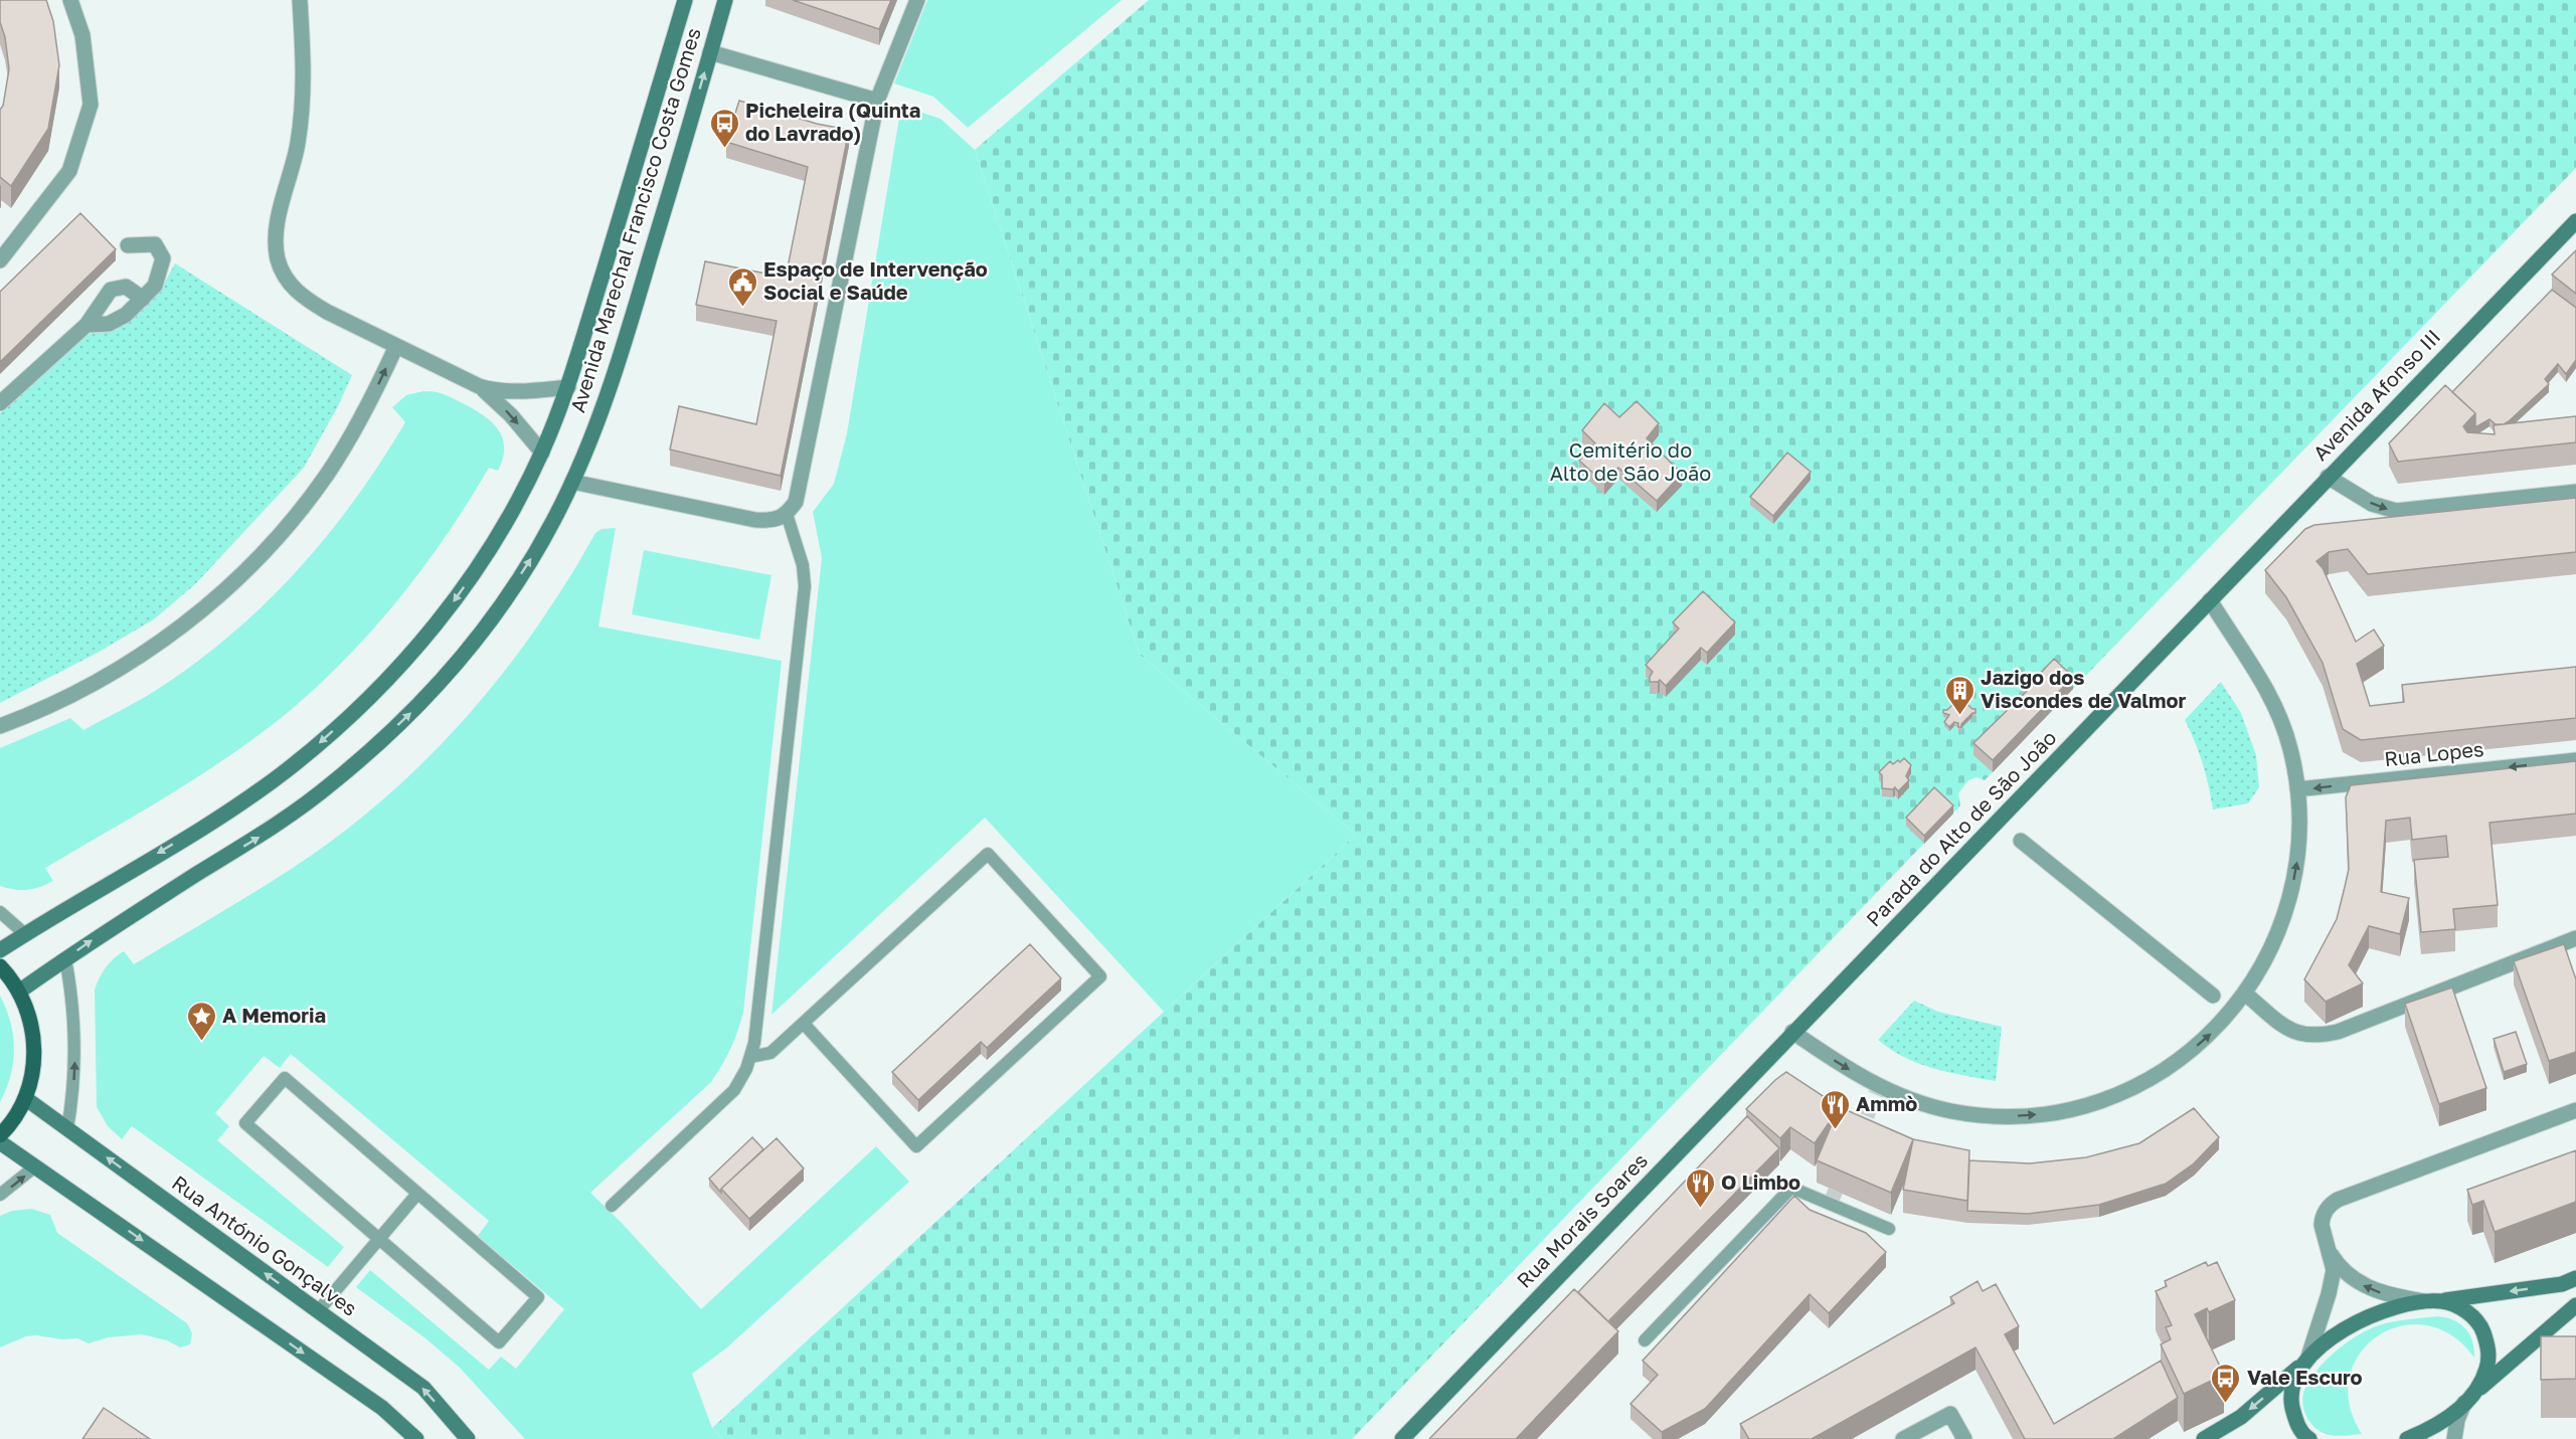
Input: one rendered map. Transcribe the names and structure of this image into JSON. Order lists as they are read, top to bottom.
{
  "streets": {
    "main road": [
      "Avenida Marechal Francisco Costa Gomes",
      "Avenida Afonso III",
      "Parada do Alto de São João",
      "Rua Morais Soares",
      "Rua António Gonçalves"
    ],
    "street": ["Rua Lopes"]
  },
  "crossings": [
    ["Avenida Afonso III", "Parada do Alto de São João"],
    ["Parada do Alto de São João", "Rua Morais Soares"]
  ],
  "one_way": ["Rua Lopes"],
  "parks": ["Cemitério do Alto de São João"],
  "places": {
    "bus stop": ["Picheleira (Quinta do Lavrado)", "Vale Escuro"],
    "public building": ["Espaço de Intervenção Social e Saúde"],
    "building": ["Jazigo dos Viscondes de Valmor"],
    "place": ["A Memoria"],
    "restaurant": ["Ammò", "O Limbo"]
  }
}
